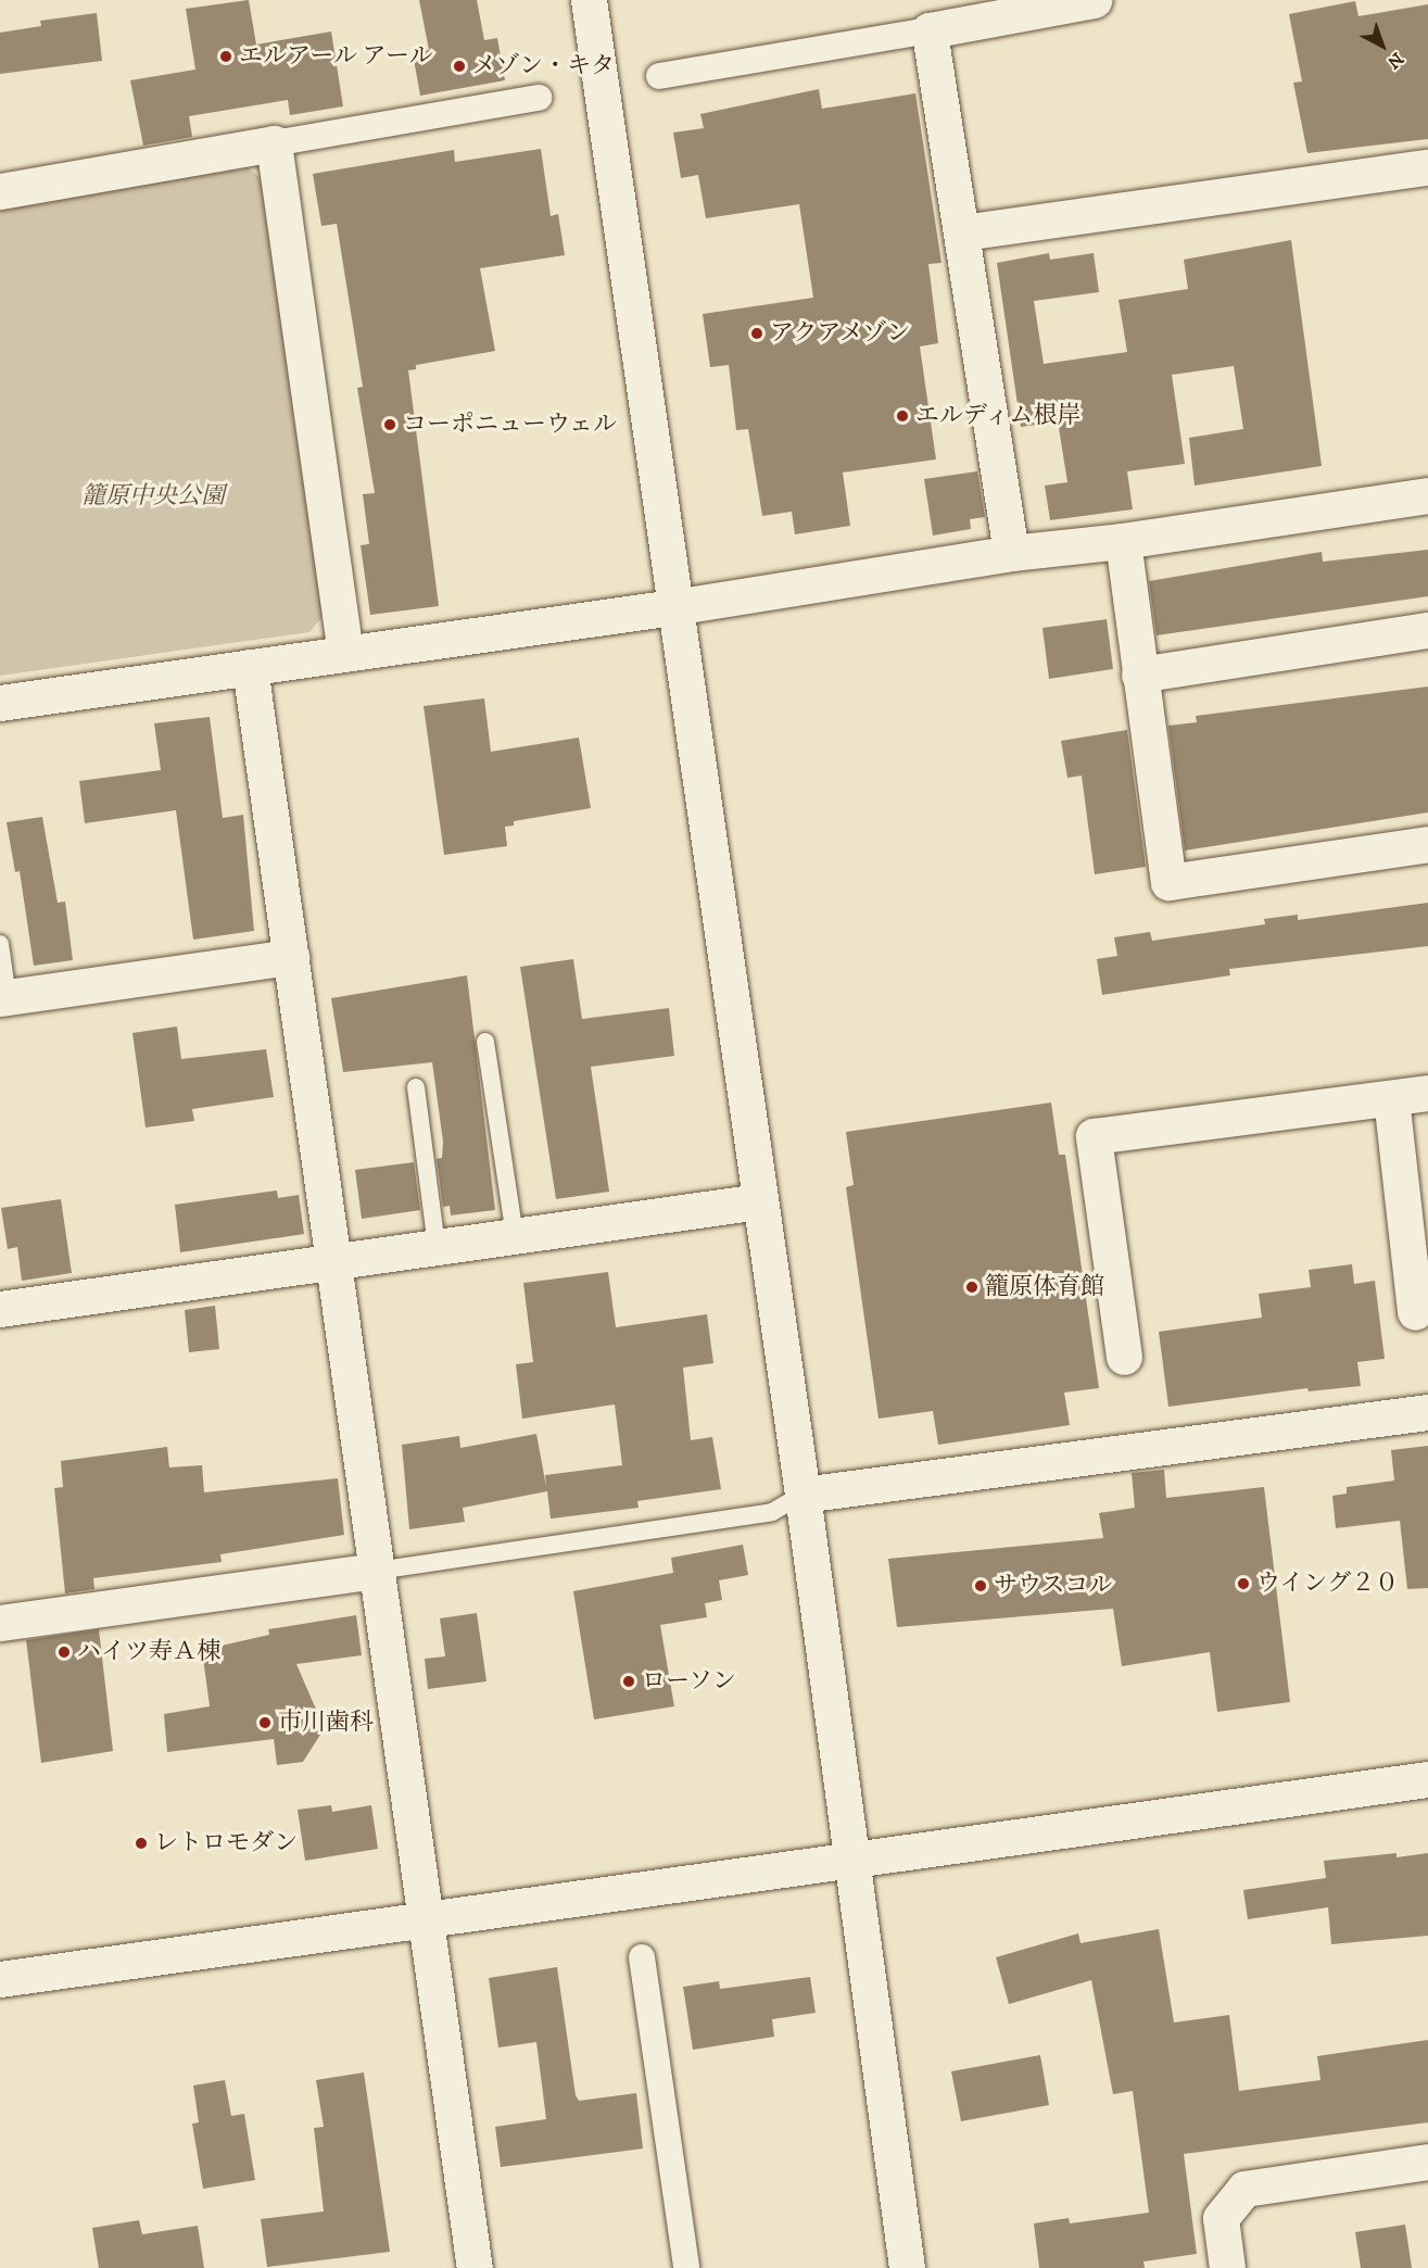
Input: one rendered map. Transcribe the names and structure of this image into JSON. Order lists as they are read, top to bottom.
{
  "parks": ["籠原中央公園"],
  "places": [
    "エルアール アール",
    "メゾン・キタ",
    "アクアメゾン",
    "エルディム根岸",
    "コーポニューウェル",
    "籠原体育館",
    "ウイング２０",
    "サウスコル",
    "ハイツ寿Ａ棟",
    "ローソン",
    "市川歯科",
    "レトロモダン"
  ],
  "north": "bottom right"
}
